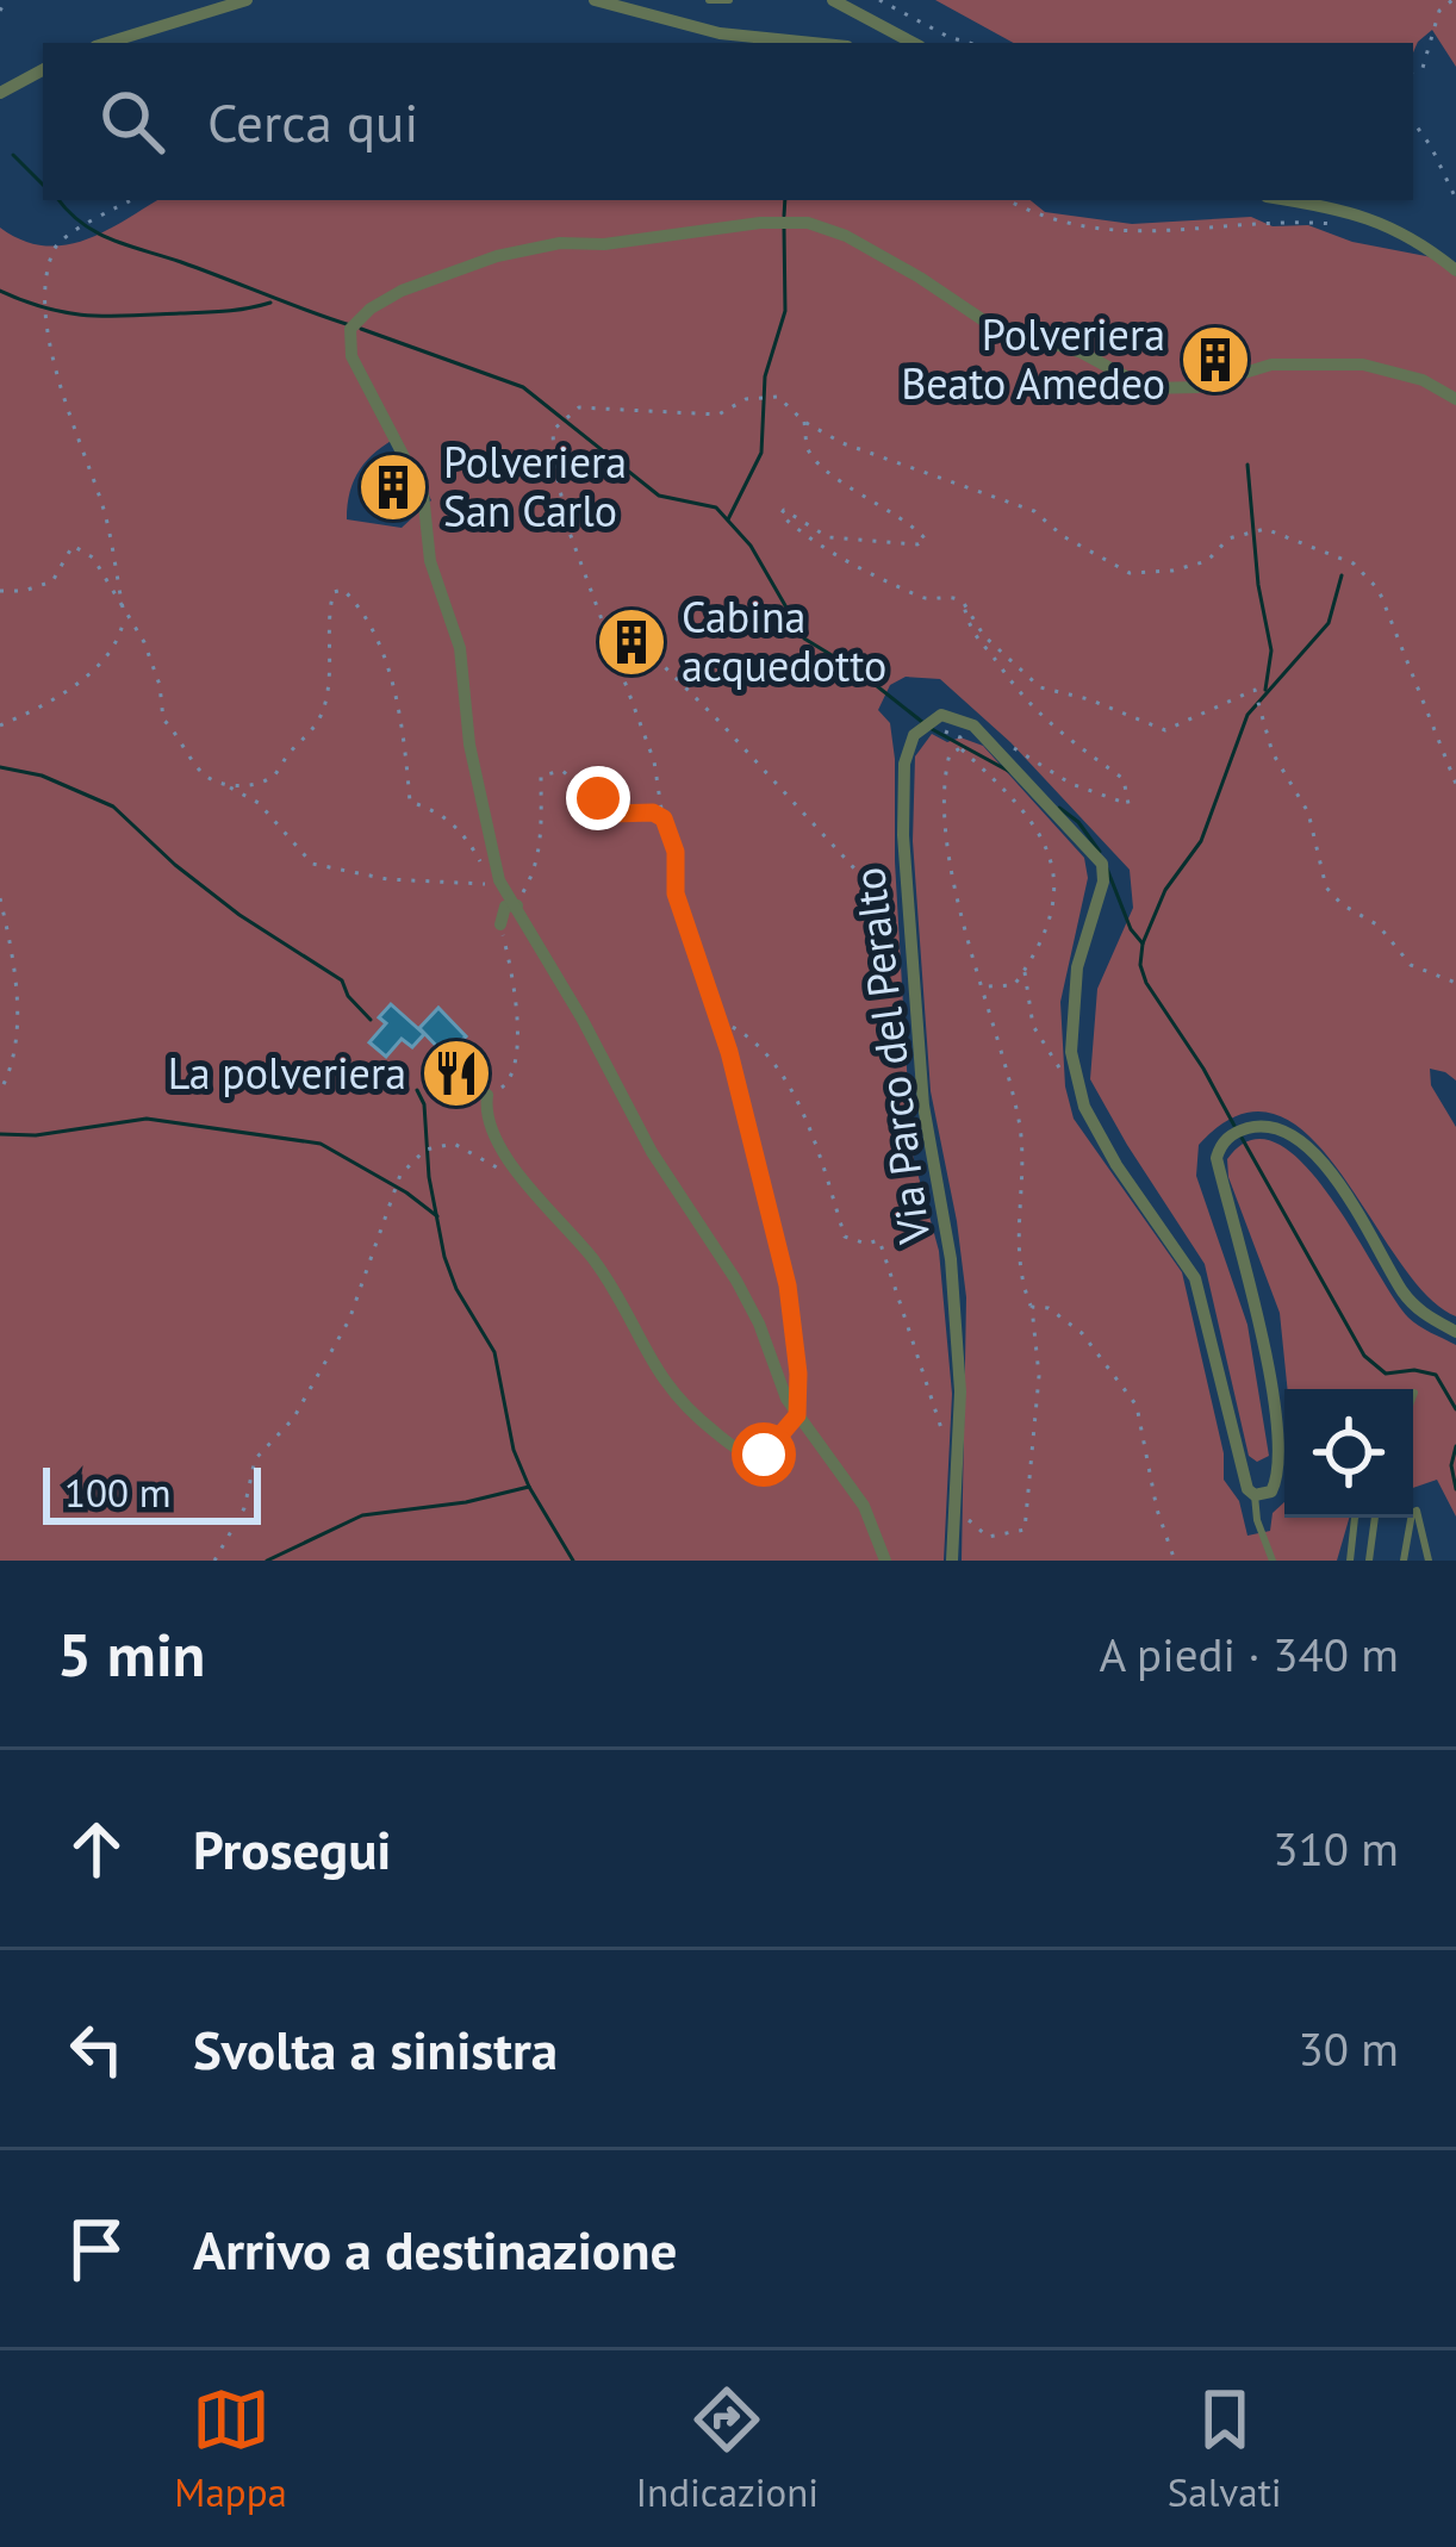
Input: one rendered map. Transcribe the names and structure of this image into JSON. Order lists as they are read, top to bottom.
{
  "streets": {
    "street": ["Via Parco del Peralto"]
  },
  "places": {
    "building": ["Polveriera Beato Amedeo", "Polveriera San Carlo", "Cabina acquedotto"],
    "restaurant": ["La polveriera"]
  },
  "scale_bar": "100 m",
  "page": {
    "search": "Cerca qui",
    "scale": "100 m",
    "heading": ["5 min", "A piedi · 340 m"],
    "list": [
      ["Prosegui", "310 m"],
      ["Svolta a sinistra", "30 m"],
      "Arrivo a destinazione"
    ],
    "nav": ["Mappa", "Indicazioni", "Salvati"]
  }
}
